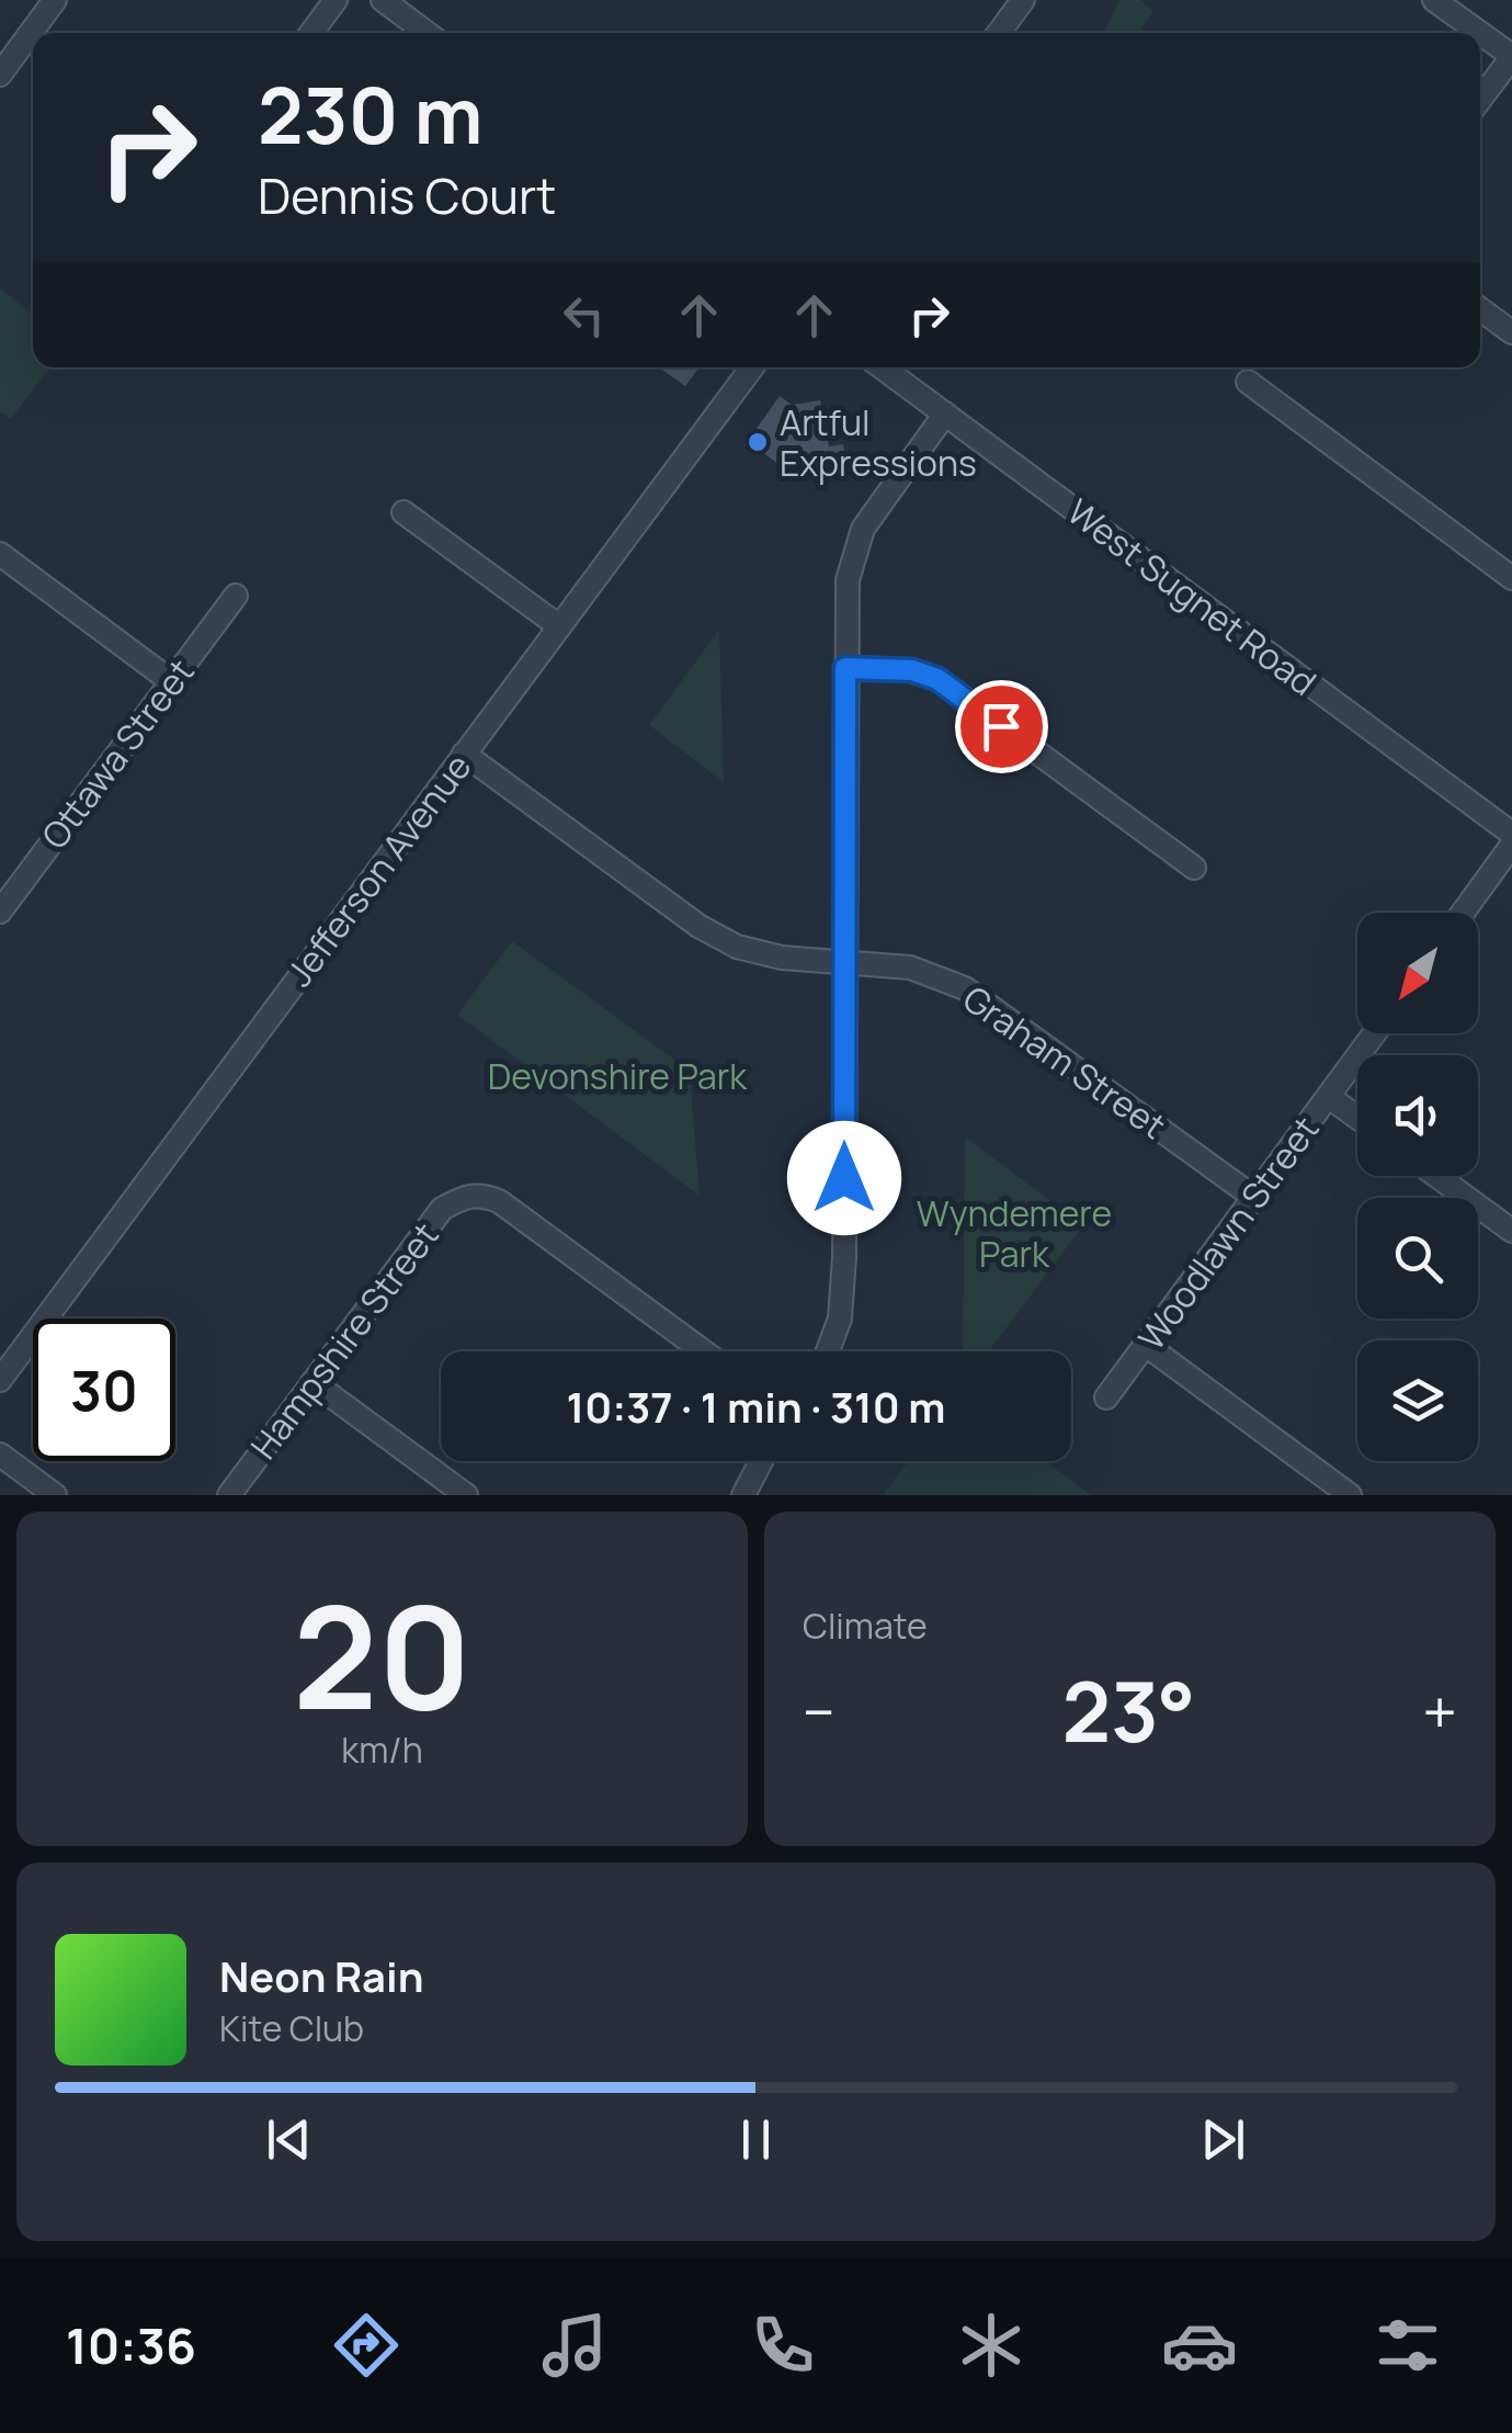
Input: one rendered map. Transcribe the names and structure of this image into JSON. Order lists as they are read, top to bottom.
{
  "streets": {
    "street": [
      "West Sugnet Road",
      "Ottawa Street",
      "Jefferson Avenue",
      "Graham Street",
      "Woodlawn Street",
      "Hampshire Street"
    ]
  },
  "crossings": [
    ["Jefferson Avenue", "Graham Street"],
    ["Graham Street", "Woodlawn Street"]
  ],
  "parks": ["Devonshire Park", "Wyndemere Park"],
  "places": ["Artful Expressions"],
  "north": "bottom left",
  "page": {
    "turn": ["230 m", "Dennis Court"],
    "limit": "30",
    "trip": "10:37 · 1 min · 310 m",
    "tile": [
      ["20", "km/h"],
      "Climate"
    ],
    "heat": ["−", "23°", "+"],
    "song": ["Neon Rain", "Kite Club"],
    "tabs": "10:36"
  }
}
